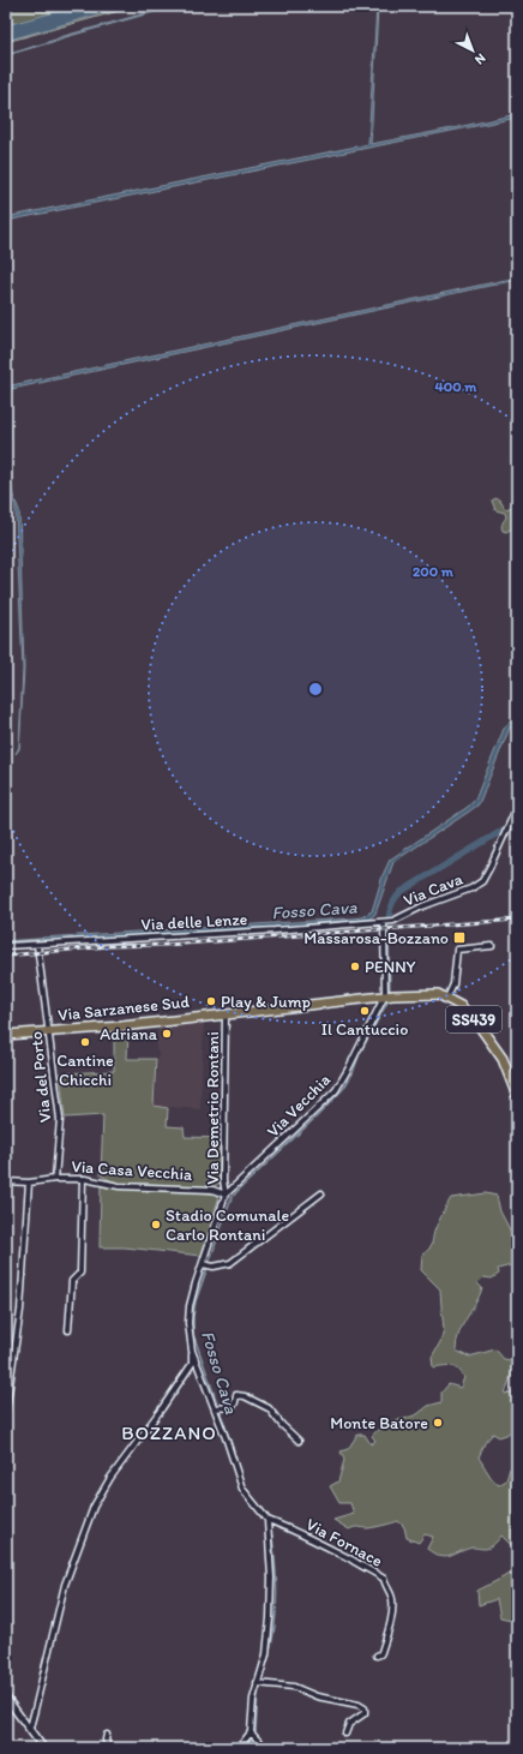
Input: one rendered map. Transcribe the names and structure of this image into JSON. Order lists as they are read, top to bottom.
{
  "streets": {
    "main road": ["Via Sarzanese Sud", "SS439"],
    "street": [
      "Via Cava",
      "Via delle Lenze",
      "Via del Porto",
      "Via Vecchia",
      "Via Demetrio Rontani",
      "Via Casa Vecchia",
      "Via Fornace"
    ]
  },
  "crossings": [
    ["Via Cava", "Via delle Lenze"],
    ["Via delle Lenze", "Via del Porto"],
    ["Via Sarzanese Sud", "SS439"],
    ["Via Sarzanese Sud", "Via del Porto"],
    ["Via Sarzanese Sud", "Via Vecchia"],
    ["Via Sarzanese Sud", "Via Demetrio Rontani"],
    ["SS439", "Via Vecchia"],
    ["Via del Porto", "Via Casa Vecchia"],
    ["Via Vecchia", "Via Demetrio Rontani"],
    ["Via Vecchia", "Via Casa Vecchia"],
    ["Via Demetrio Rontani", "Via Casa Vecchia"],
    ["Via Demetrio Rontani", "Via Fornace"]
  ],
  "districts": ["BOZZANO"],
  "water": ["Fosso Cava"],
  "places": {
    "transit": ["Massarosa-Bozzano"],
    "other": [
      "PENNY",
      "Play & Jump",
      "Il Cantuccio",
      "Adriana",
      "Cantine Chicchi",
      "Stadio Comunale Carlo Rontani",
      "Monte Batore"
    ]
  },
  "north": "bottom right",
  "rings": ["400 m", "200 m"]
}
